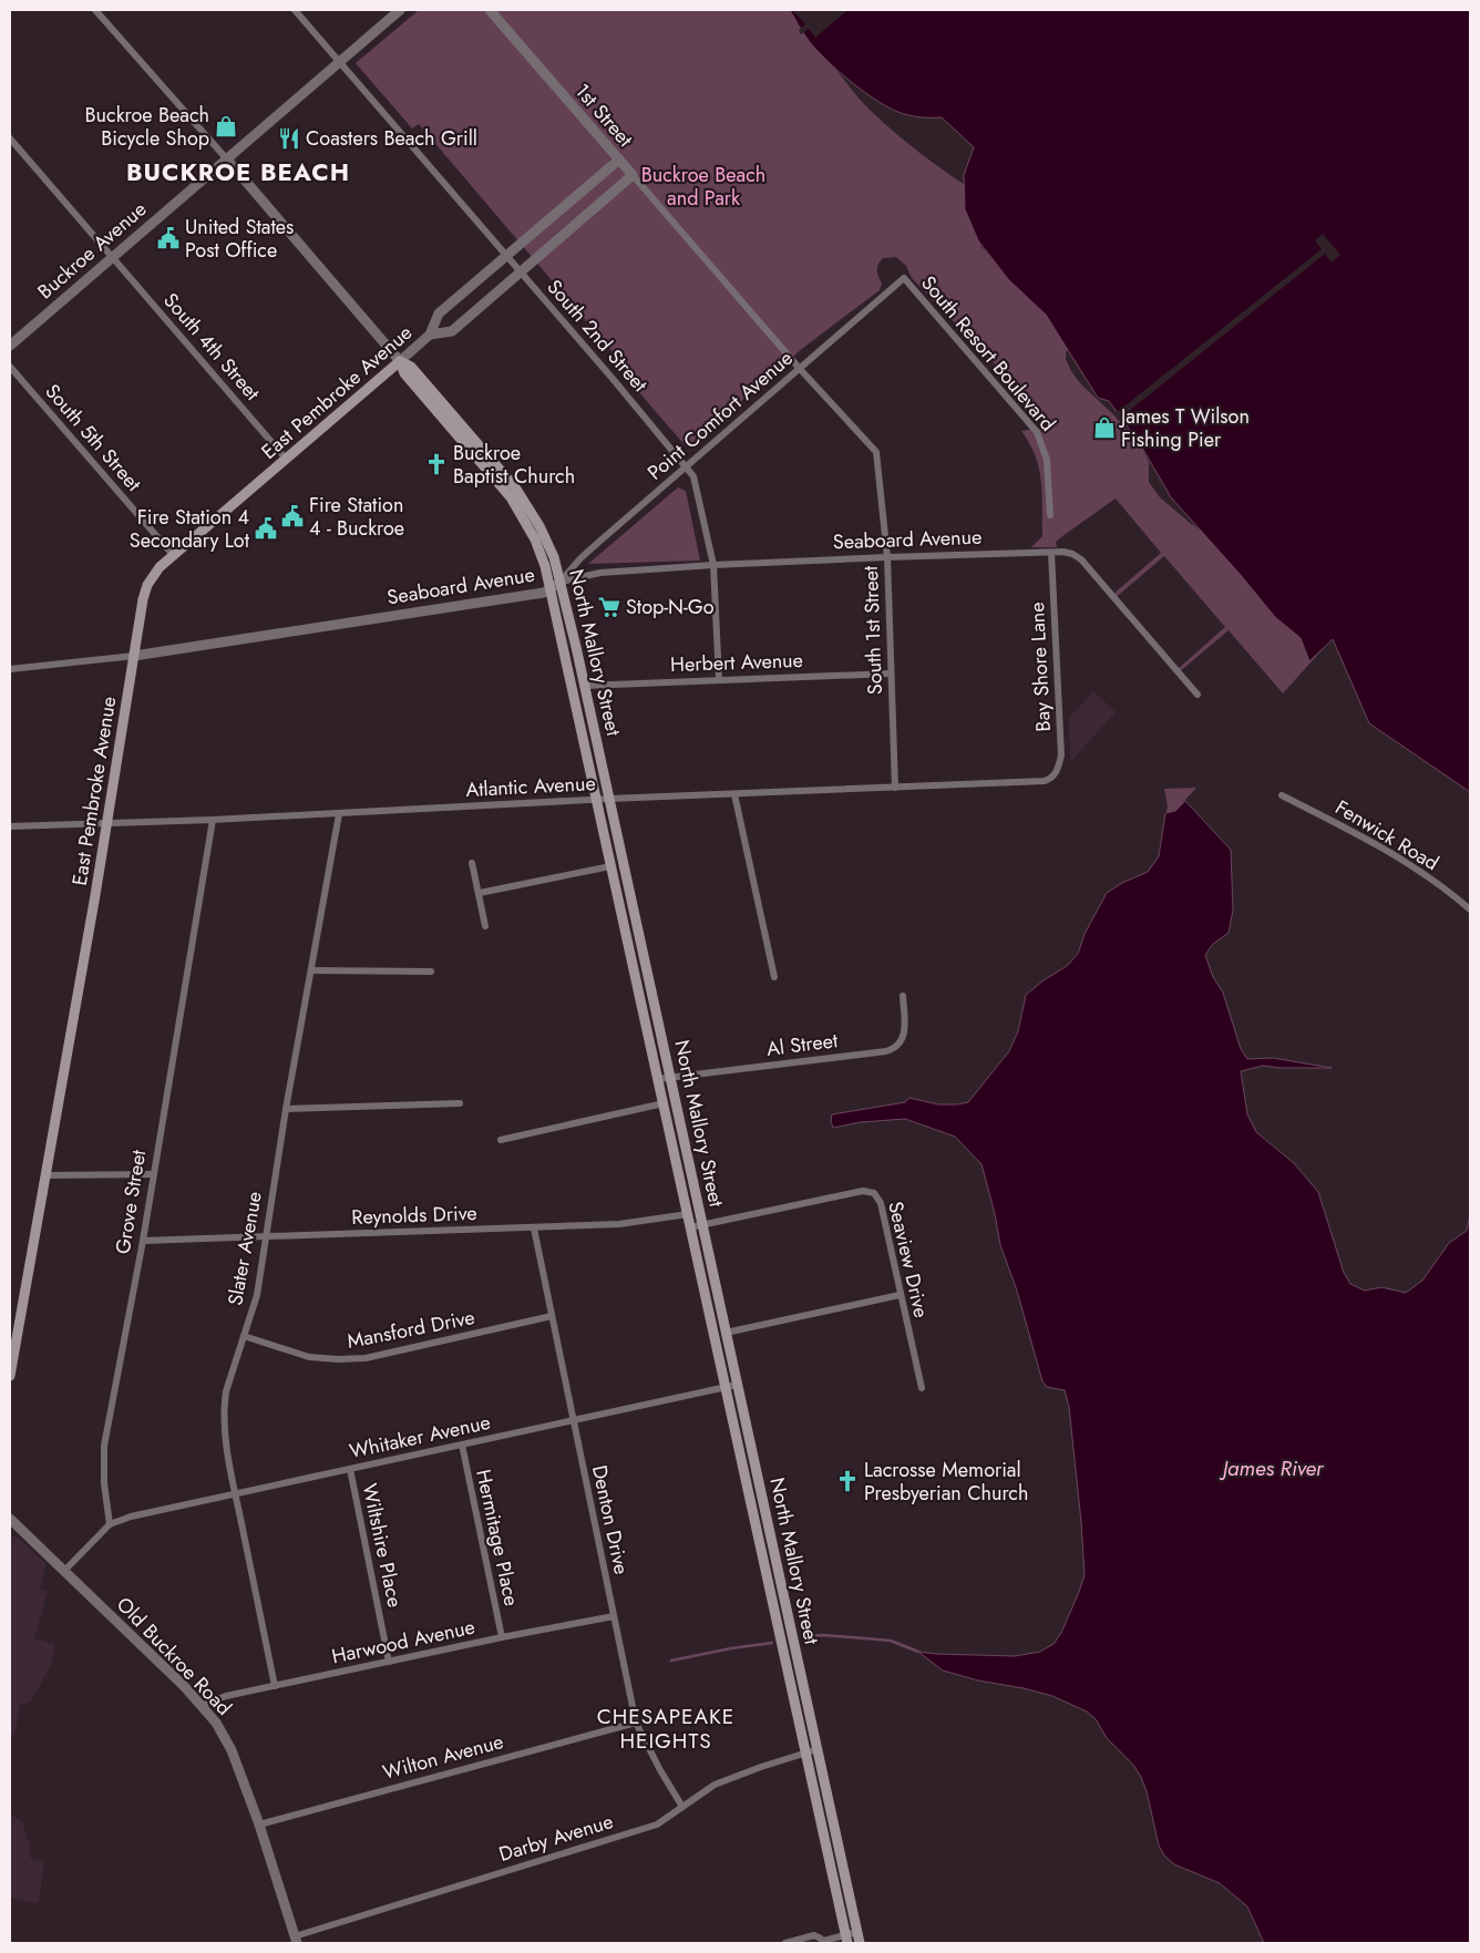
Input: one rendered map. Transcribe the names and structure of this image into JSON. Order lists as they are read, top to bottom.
{
  "streets": {
    "main road": ["East Pembroke Avenue", "North Mallory Street"],
    "street": [
      "1st Street",
      "Buckroe Avenue",
      "South 2nd Street",
      "South 4th Street",
      "South Resort Boulevard",
      "Point Comfort Avenue",
      "South 5th Street",
      "Seaboard Avenue",
      "South 1st Street",
      "Herbert Avenue",
      "Bay Shore Lane",
      "Atlantic Avenue",
      "Fenwick Road",
      "Al Street",
      "Grove Street",
      "Reynolds Drive",
      "Slater Avenue",
      "Seaview Drive",
      "Mansford Drive",
      "Whitaker Avenue",
      "Denton Drive",
      "Hermitage Place",
      "Wiltshire Place",
      "Harwood Avenue",
      "Old Buckroe Road",
      "Wilton Avenue",
      "Darby Avenue"
    ]
  },
  "crossings": [
    ["1st Street", "East Pembroke Avenue"],
    ["1st Street", "Point Comfort Avenue"],
    ["1st Street", "South 1st Street"],
    ["Buckroe Avenue", "South 2nd Street"],
    ["Buckroe Avenue", "South 4th Street"],
    ["Buckroe Avenue", "North Mallory Street"],
    ["South 2nd Street", "East Pembroke Avenue"],
    ["South 2nd Street", "Point Comfort Avenue"],
    ["South 2nd Street", "Seaboard Avenue"],
    ["South 2nd Street", "Herbert Avenue"],
    ["South 4th Street", "East Pembroke Avenue"],
    ["South Resort Boulevard", "Point Comfort Avenue"],
    ["East Pembroke Avenue", "South 5th Street"],
    ["East Pembroke Avenue", "Seaboard Avenue"],
    ["East Pembroke Avenue", "North Mallory Street"],
    ["East Pembroke Avenue", "Atlantic Avenue"],
    ["Point Comfort Avenue", "Seaboard Avenue"],
    ["Point Comfort Avenue", "South 1st Street"],
    ["Point Comfort Avenue", "North Mallory Street"],
    ["Seaboard Avenue", "South 1st Street"],
    ["Seaboard Avenue", "North Mallory Street"],
    ["Seaboard Avenue", "Bay Shore Lane"],
    ["South 1st Street", "Herbert Avenue"],
    ["South 1st Street", "Atlantic Avenue"],
    ["North Mallory Street", "Herbert Avenue"],
    ["North Mallory Street", "Atlantic Avenue"],
    ["North Mallory Street", "Al Street"],
    ["North Mallory Street", "Reynolds Drive"],
    ["North Mallory Street", "Seaview Drive"],
    ["North Mallory Street", "Whitaker Avenue"],
    ["North Mallory Street", "Darby Avenue"],
    ["Bay Shore Lane", "Atlantic Avenue"],
    ["Atlantic Avenue", "Grove Street"],
    ["Atlantic Avenue", "Slater Avenue"],
    ["Grove Street", "Reynolds Drive"],
    ["Grove Street", "Whitaker Avenue"],
    ["Reynolds Drive", "Slater Avenue"],
    ["Reynolds Drive", "Denton Drive"],
    ["Slater Avenue", "Mansford Drive"],
    ["Slater Avenue", "Whitaker Avenue"],
    ["Slater Avenue", "Harwood Avenue"],
    ["Mansford Drive", "Denton Drive"],
    ["Whitaker Avenue", "Denton Drive"],
    ["Whitaker Avenue", "Hermitage Place"],
    ["Whitaker Avenue", "Wiltshire Place"],
    ["Denton Drive", "Harwood Avenue"],
    ["Denton Drive", "Wilton Avenue"],
    ["Denton Drive", "Darby Avenue"],
    ["Hermitage Place", "Harwood Avenue"],
    ["Wiltshire Place", "Harwood Avenue"],
    ["Harwood Avenue", "Old Buckroe Road"],
    ["Old Buckroe Road", "Wilton Avenue"],
    ["Old Buckroe Road", "Darby Avenue"]
  ],
  "districts": ["BUCKROE BEACH", "CHESAPEAKE HEIGHTS"],
  "water": ["James River"],
  "parks": ["Buckroe Beach and Park"],
  "places": {
    "shop": ["Buckroe Beach Bicycle Shop", "James T Wilson Fishing Pier"],
    "restaurant": ["Coasters Beach Grill"],
    "public building": ["United States Post Office", "Fire Station 4 - Buckroe", "Fire Station 4 Secondary Lot"],
    "church": ["Buckroe Baptist Church", "Lacrosse Memorial Presbyerian Church"],
    "supermarket": ["Stop-N-Go"]
  }
}
